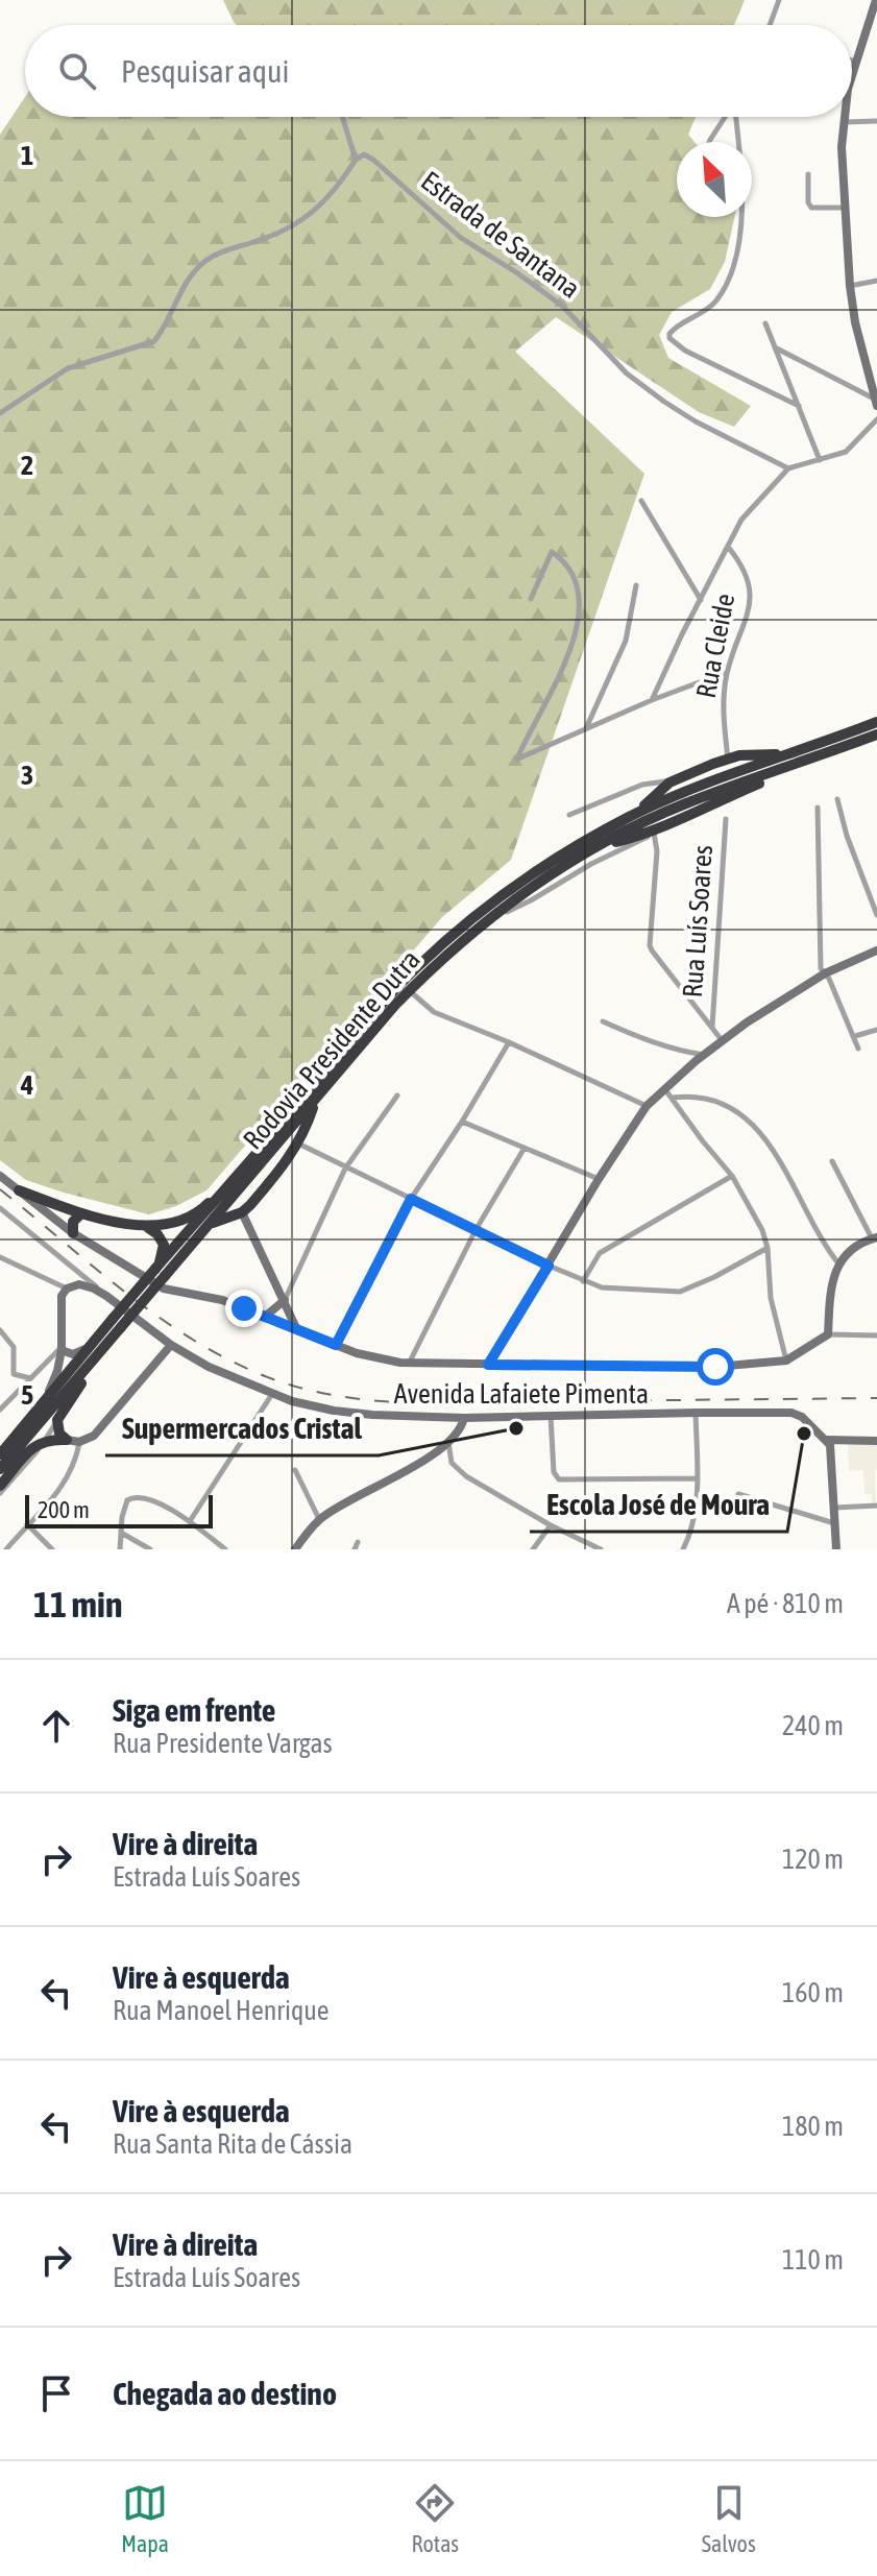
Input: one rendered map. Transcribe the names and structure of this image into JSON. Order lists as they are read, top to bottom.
{
  "streets": {
    "highway": ["Rodovia Presidente Dutra"],
    "main road": ["Avenida Lafaiete Pimenta"],
    "street": ["Estrada de Santana", "Rua Cleide", "Rua Luís Soares"]
  },
  "places": ["Supermercados Cristal", "Escola José de Moura"],
  "scale_bar": "200 m",
  "north": "top left",
  "page": {
    "search": "Pesquisar aqui",
    "scale": "200 m",
    "heading": ["11 min", "A pé · 810 m"],
    "list": [
      ["Siga em frente", "Rua Presidente Vargas", "240 m"],
      ["Vire à direita", "Estrada Luís Soares", "120 m"],
      ["Vire à esquerda", "Rua Manoel Henrique", "160 m"],
      ["Vire à esquerda", "Rua Santa Rita de Cássia", "180 m"],
      ["Vire à direita", "Estrada Luís Soares", "110 m"],
      "Chegada ao destino"
    ],
    "nav": ["Mapa", "Rotas", "Salvos"]
  },
  "grid": {
    "rows": [
      "1",
      "2",
      "3",
      "4",
      "5"
    ]
  }
}
